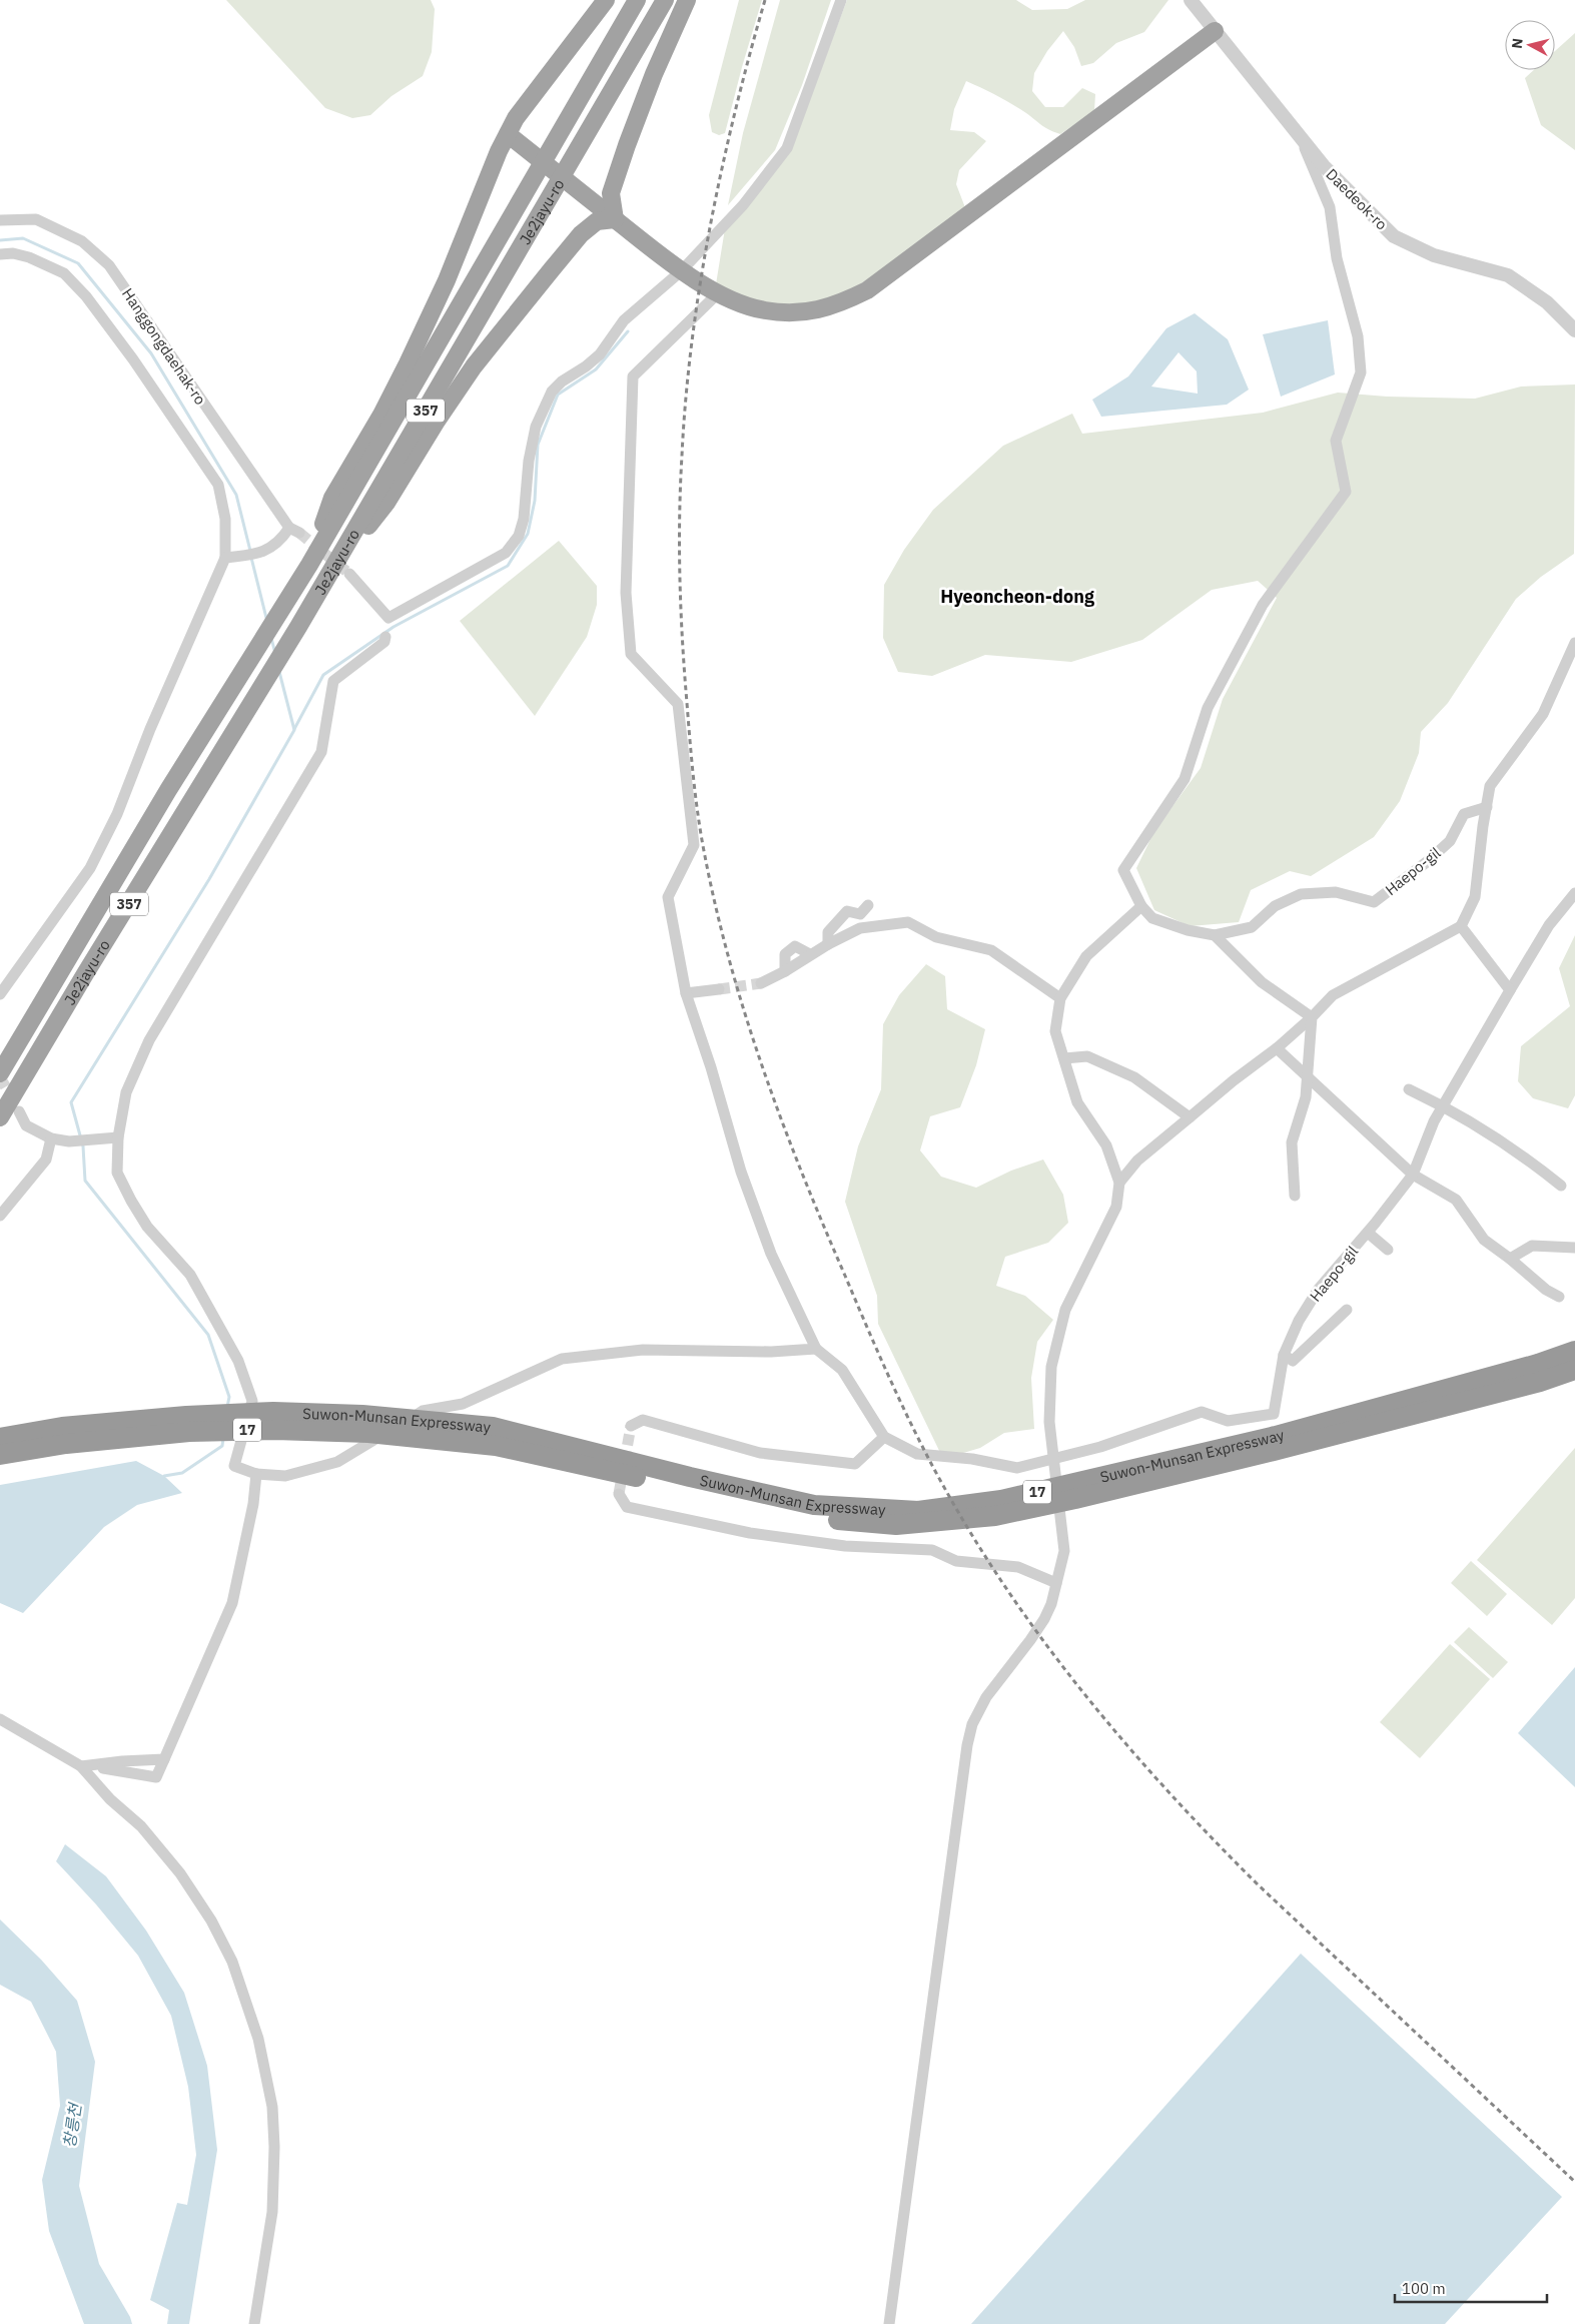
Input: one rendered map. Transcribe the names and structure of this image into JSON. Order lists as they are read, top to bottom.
{
  "streets": {
    "highway": [
      "Je2jayu-ro",
      "357",
      "Suwon-Munsan Expressway",
      "17"
    ],
    "street": ["Daedeok-ro", "Hanggongdaehak-ro", "Haepo-gil"]
  },
  "districts": ["Hyeoncheon-dong"],
  "water": ["창릉천"],
  "scale_bar": "100 m",
  "north": "left"
}
